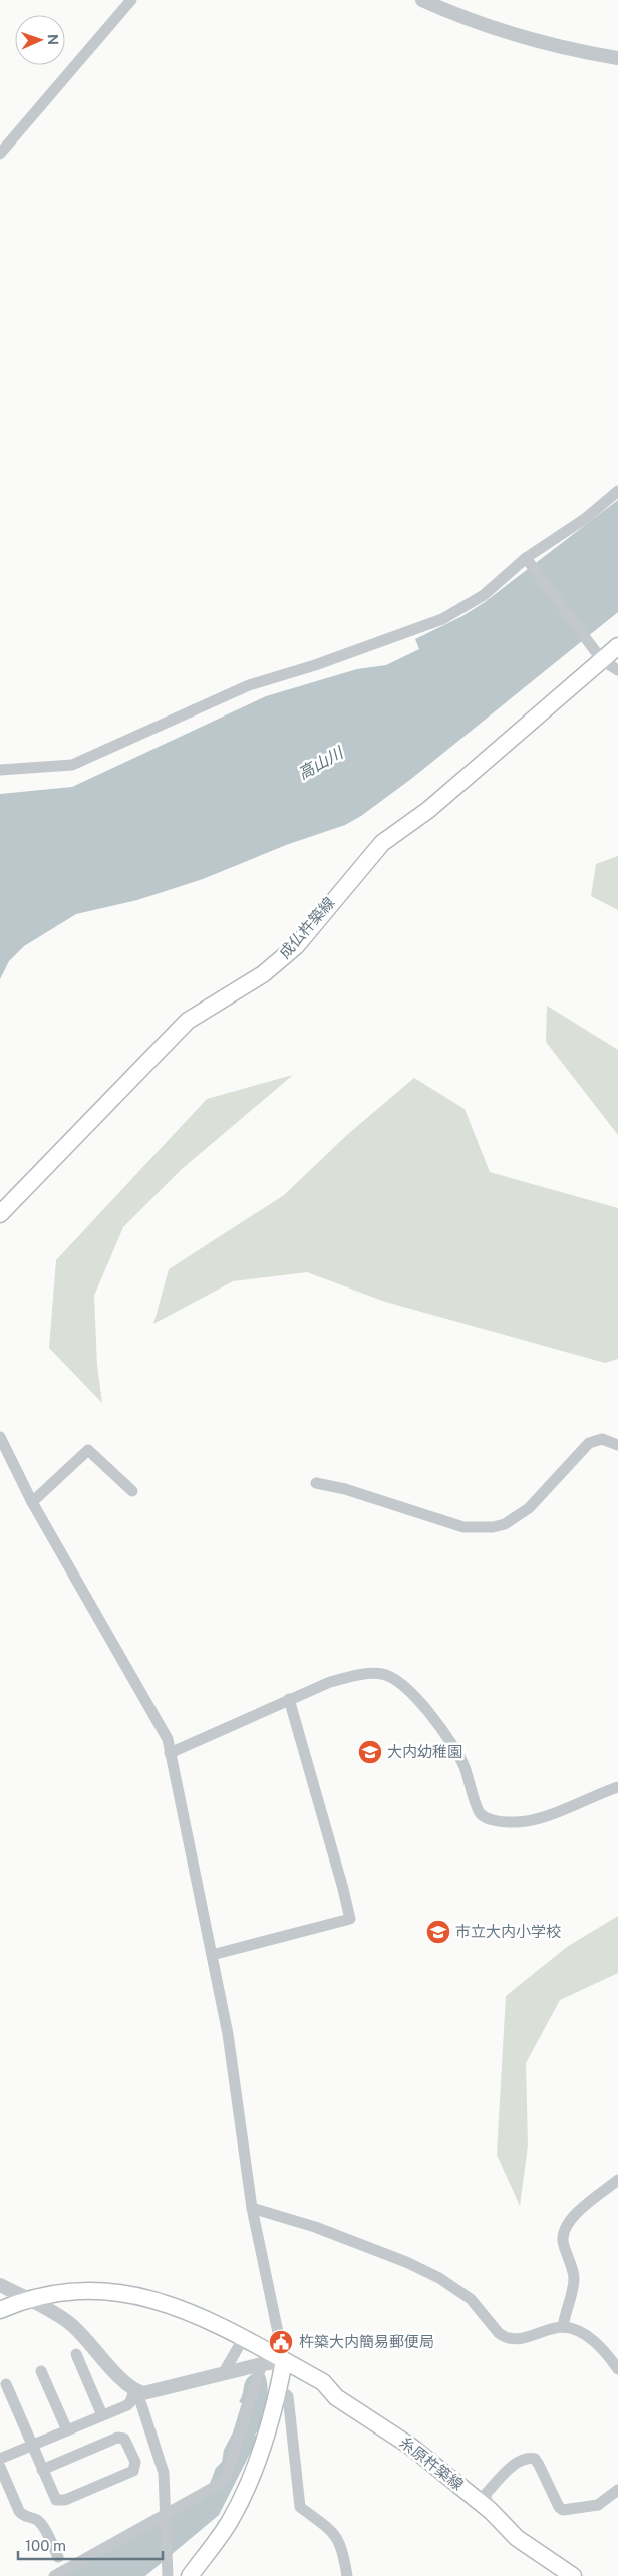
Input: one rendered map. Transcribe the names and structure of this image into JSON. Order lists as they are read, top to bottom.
{
  "streets": {
    "main road": ["成仏杵築線", "糸原杵築線"]
  },
  "water": ["高山川"],
  "places": {
    "school or university": ["大内幼稚園", "市立大内小学校"],
    "public building": ["杵築大内簡易郵便局"]
  },
  "scale_bar": "100 m",
  "north": "right"
}
